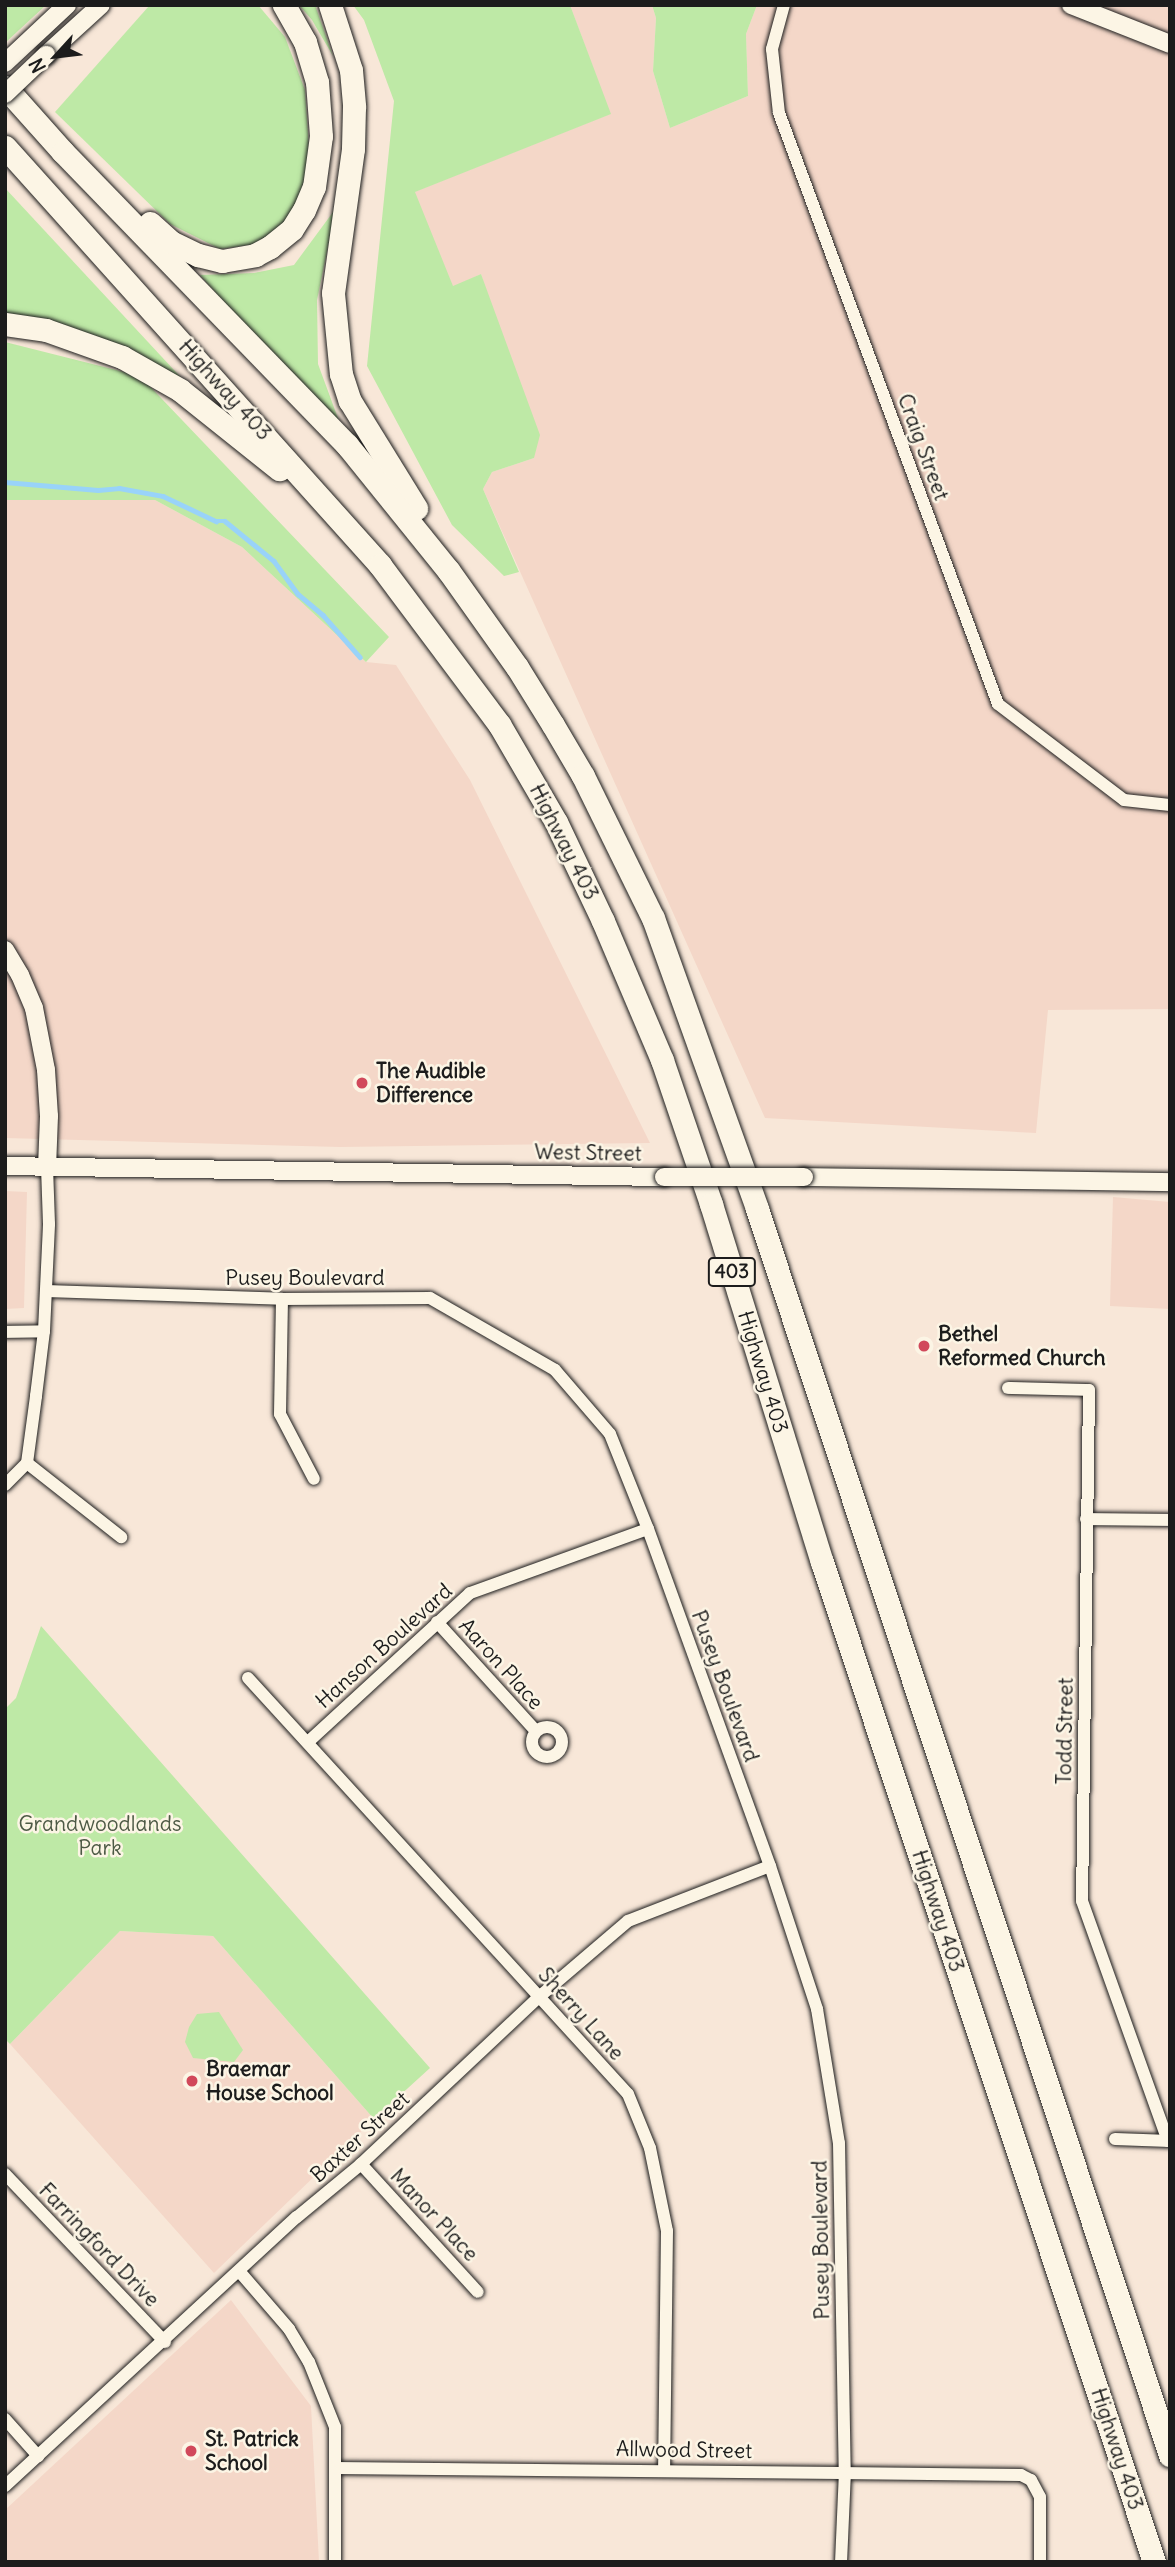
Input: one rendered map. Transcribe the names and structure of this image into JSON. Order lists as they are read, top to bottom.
{
  "streets": {
    "highway": ["Highway 403", "403"],
    "main road": ["West Street"],
    "street": [
      "Craig Street",
      "Pusey Boulevard",
      "Hanson Boulevard",
      "Aaron Place",
      "Todd Street",
      "Sherry Lane",
      "Baxter Street",
      "Manor Place",
      "Farringford Drive",
      "Allwood Street"
    ]
  },
  "crossings": [
    ["Pusey Boulevard", "Hanson Boulevard"],
    ["Pusey Boulevard", "Baxter Street"],
    ["Pusey Boulevard", "Allwood Street"],
    ["Hanson Boulevard", "Aaron Place"],
    ["Hanson Boulevard", "Sherry Lane"],
    ["Sherry Lane", "Baxter Street"],
    ["Sherry Lane", "Allwood Street"],
    ["Baxter Street", "Manor Place"],
    ["Baxter Street", "Farringford Drive"]
  ],
  "parks": ["Grandwoodlands Park"],
  "places": [
    "The Audible Difference",
    "Bethel Reformed Church",
    "Braemar House School",
    "St. Patrick School"
  ],
  "north": "bottom left"
}
